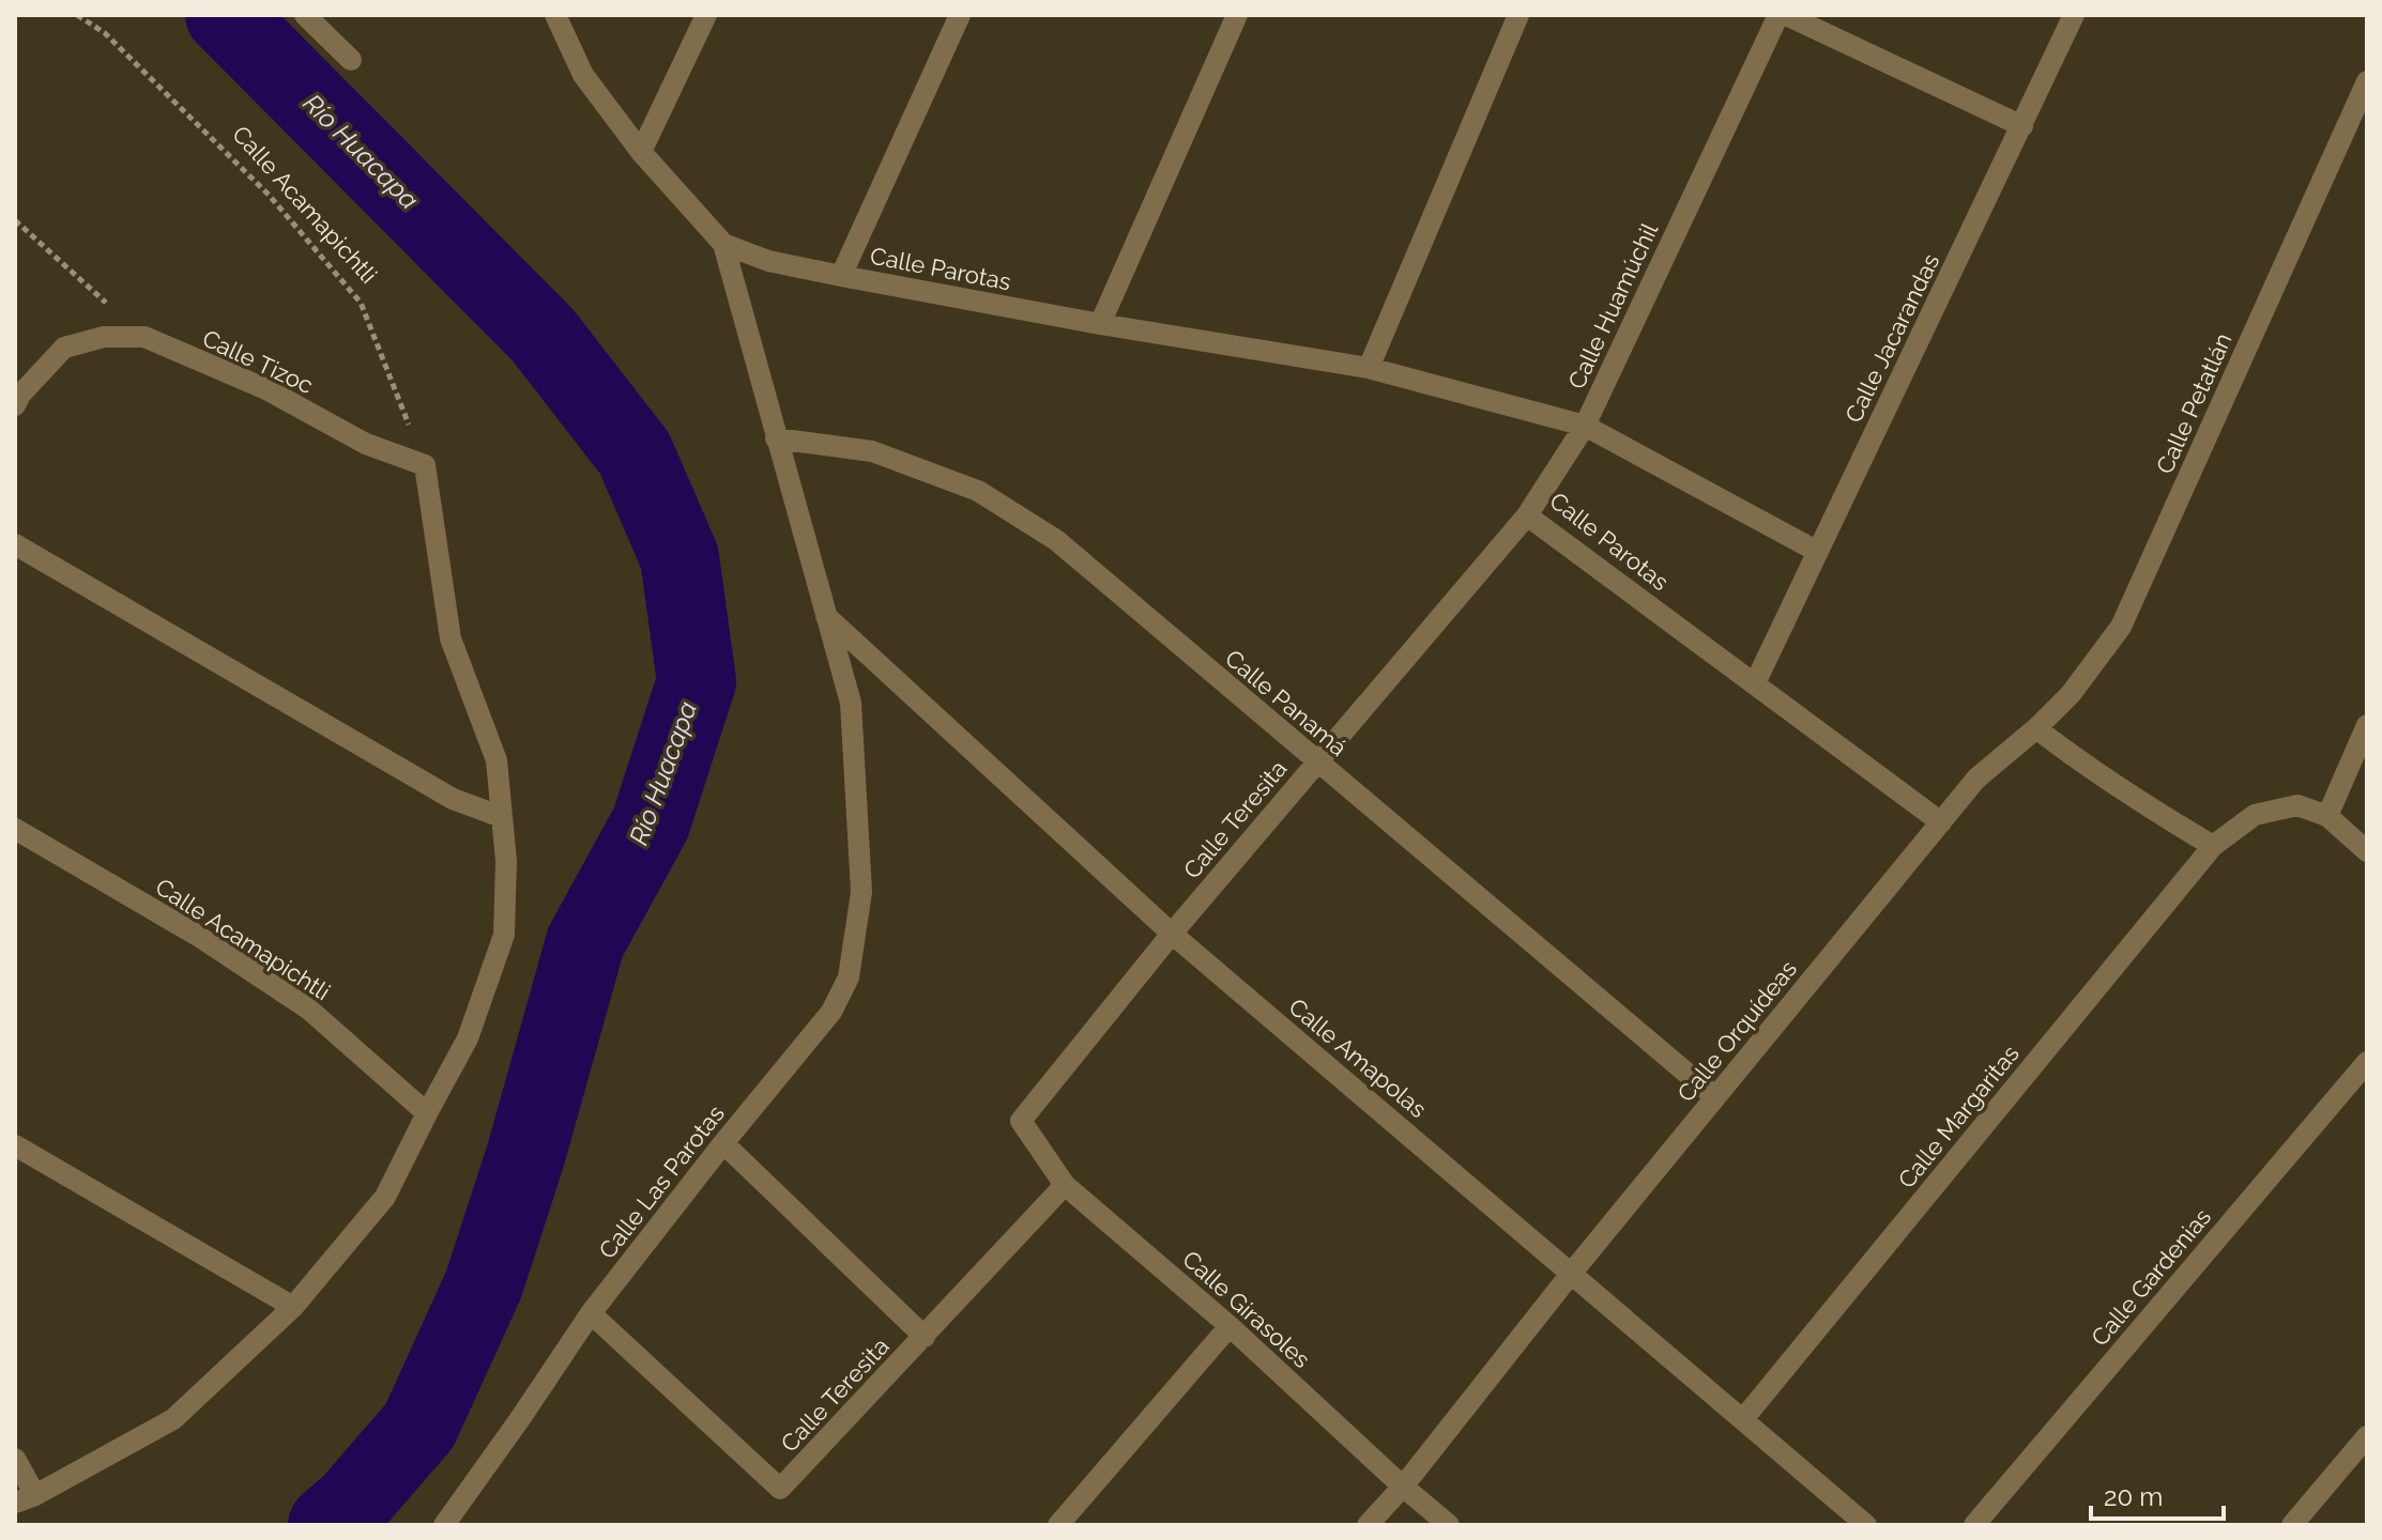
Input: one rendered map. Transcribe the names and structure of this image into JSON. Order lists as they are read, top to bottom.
{
  "streets": {
    "street": [
      "Calle Acamapichtli",
      "Calle Parotas",
      "Calle Huamúchil",
      "Calle Jacarandas",
      "Calle Tizoc",
      "Calle Petatlán",
      "Calle Panamá",
      "Calle Teresita",
      "Calle Orquídeas",
      "Calle Amapolas",
      "Calle Margaritas",
      "Calle Las Parotas",
      "Calle Gardenias",
      "Calle Girasoles"
    ]
  },
  "crossings": [
    ["Calle Acamapichtli", "Calle Tizoc"],
    ["Calle Parotas", "Calle Huamúchil"],
    ["Calle Parotas", "Calle Jacarandas"],
    ["Calle Parotas", "Calle Teresita"],
    ["Calle Parotas", "Calle Orquídeas"],
    ["Calle Parotas", "Calle Las Parotas"],
    ["Calle Huamúchil", "Calle Jacarandas"],
    ["Calle Panamá", "Calle Teresita"],
    ["Calle Panamá", "Calle Orquídeas"],
    ["Calle Panamá", "Calle Las Parotas"],
    ["Calle Teresita", "Calle Amapolas"],
    ["Calle Teresita", "Calle Las Parotas"],
    ["Calle Teresita", "Calle Girasoles"],
    ["Calle Orquídeas", "Calle Amapolas"],
    ["Calle Orquídeas", "Calle Girasoles"],
    ["Calle Amapolas", "Calle Margaritas"],
    ["Calle Amapolas", "Calle Las Parotas"]
  ],
  "water": ["Río Huacapa"],
  "scale_bar": "20 m"
}
